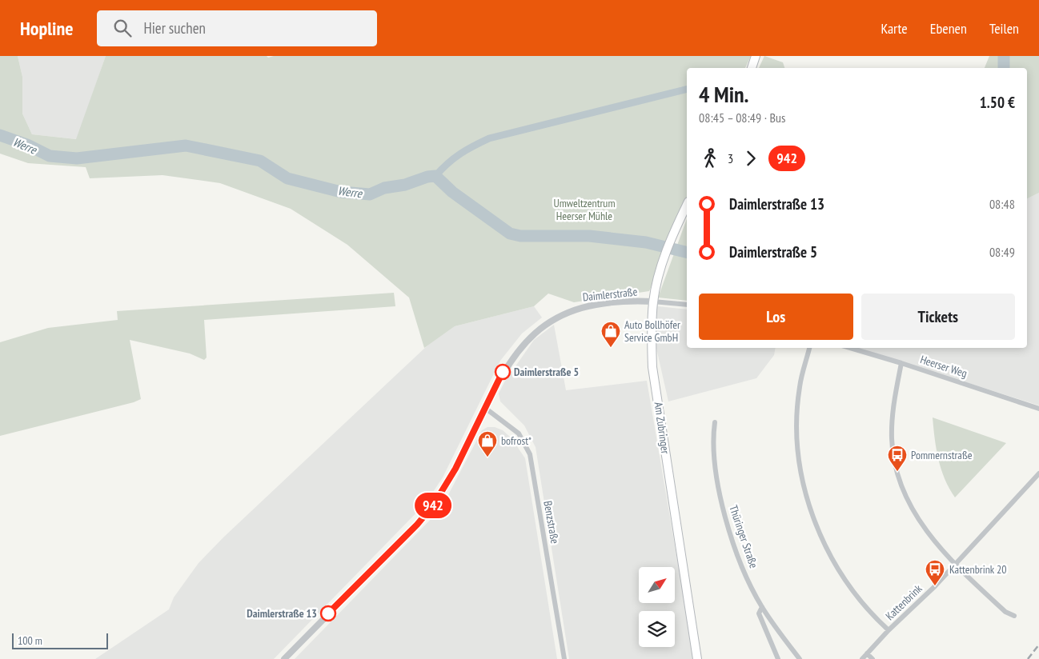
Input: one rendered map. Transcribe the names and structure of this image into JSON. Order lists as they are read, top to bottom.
{
  "streets": {
    "main road": ["Am Zubringer"],
    "street": [
      "Daimlerstraße",
      "Heerser Weg",
      "Benzstraße",
      "Thüringer Straße",
      "Kattenbrink"
    ]
  },
  "crossings": [
    ["Daimlerstraße", "Am Zubringer"],
    ["Daimlerstraße", "Benzstraße"]
  ],
  "water": ["Werre"],
  "parks": ["Umweltzentrum Heerser Mühle"],
  "places": {
    "shop": ["Auto Bollhöfer Service GmbH", "bofrost*"],
    "other": ["Daimlerstraße 5", "Daimlerstraße 13"],
    "bus stop": ["Pommernstraße", "Kattenbrink 20"]
  },
  "lines": ["bus line 942"],
  "scale_bar": "100 m",
  "north": "top right",
  "page": {
    "header": "Hopline",
    "search": "Hier suchen",
    "nav": ["Karte", "Ebenen", "Teilen"],
    "on_map": "942",
    "heading": ["4 Min.", "08:45 – 08:49 · Bus", "1.50 €"],
    "legs": ["3", "942"],
    "list": [
      {
        "name": "Daimlerstraße 13",
        "value": "08:48"
      },
      {
        "name": "Daimlerstraße 5",
        "value": "08:49"
      }
    ],
    "buttons": ["Los", "Tickets"],
    "scale": "100 m"
  }
}
